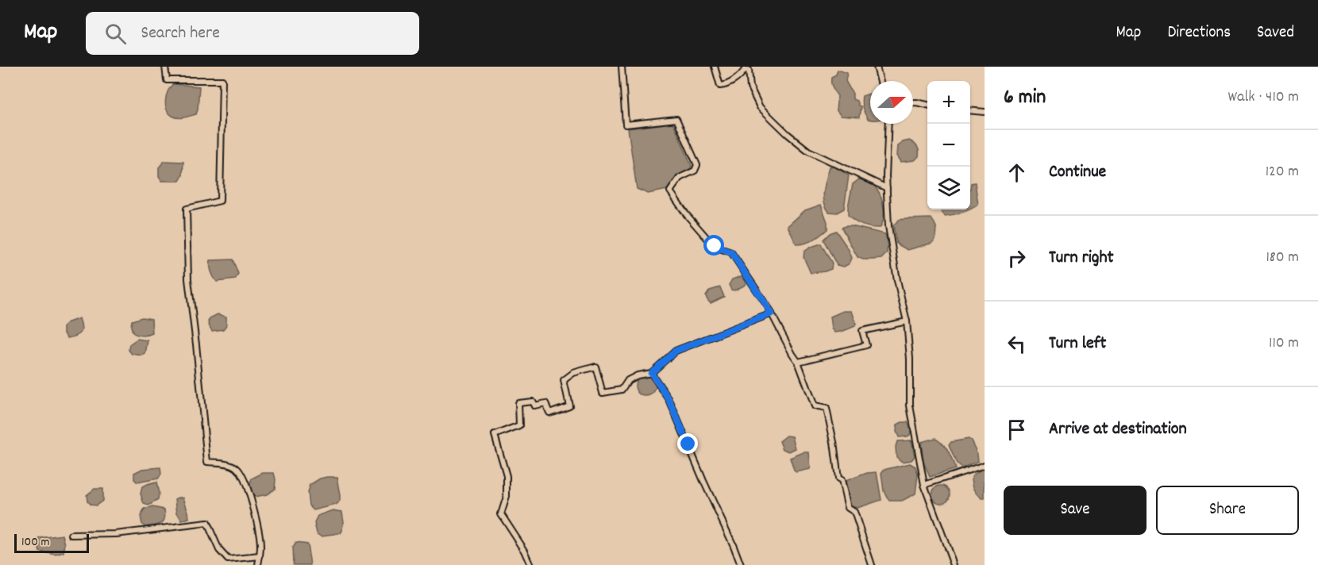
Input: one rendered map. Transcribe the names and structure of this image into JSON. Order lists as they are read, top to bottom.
{
  "scale_bar": "100 m",
  "north": "right",
  "page": {
    "header": "Map",
    "search": "Search here",
    "nav": ["Map", "Directions", "Saved"],
    "heading": ["6 min", "Walk · 410 m"],
    "map_buttons": ["+", "−"],
    "list": [
      ["Continue", "120 m"],
      ["Turn right", "180 m"],
      ["Turn left", "110 m"],
      "Arrive at destination"
    ],
    "buttons": ["Save", "Share"],
    "scale": "100 m"
  }
}
